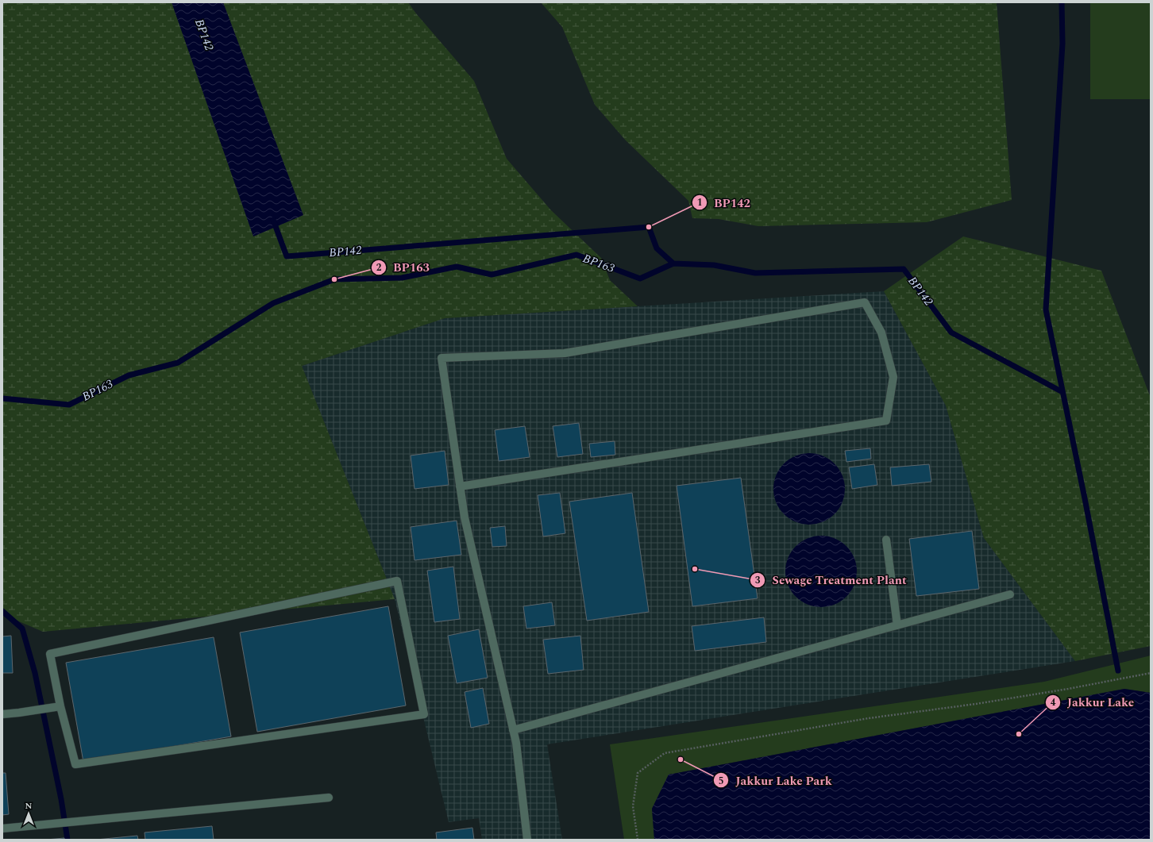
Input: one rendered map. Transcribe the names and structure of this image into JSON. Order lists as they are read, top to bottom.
{
  "water": ["BP142", "BP163"],
  "places": [
    "BP142",
    "BP163",
    "Sewage Treatment Plant",
    "Jakkur Lake",
    "Jakkur Lake Park"
  ],
  "north": "top"
}
